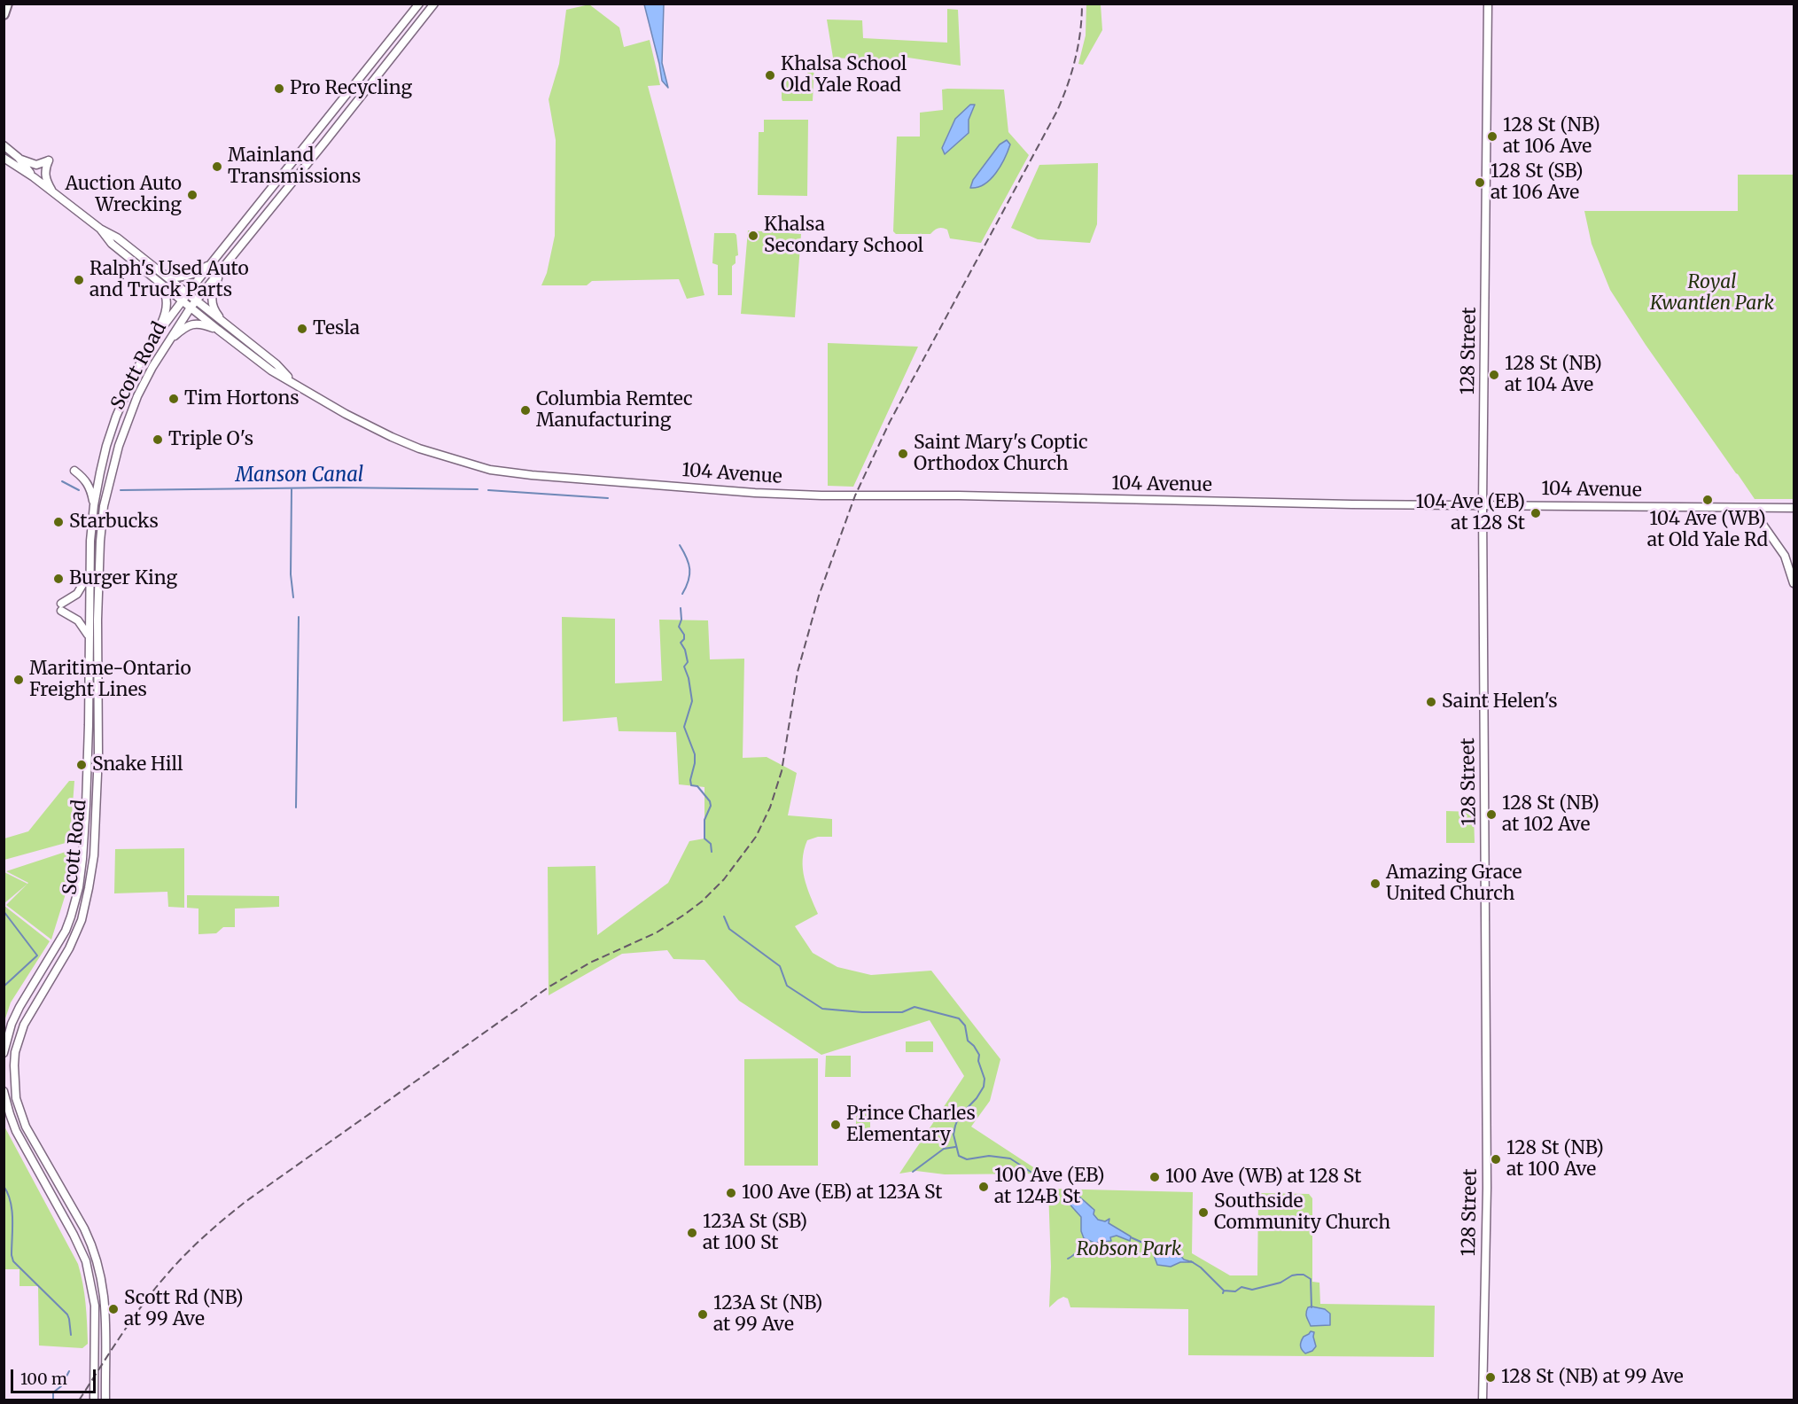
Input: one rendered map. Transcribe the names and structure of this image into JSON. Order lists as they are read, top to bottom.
{
  "streets": {
    "main road": ["128 Street", "Scott Road", "104 Avenue"]
  },
  "crossings": [
    ["128 Street", "104 Avenue"],
    ["Scott Road", "104 Avenue"]
  ],
  "water": ["Manson Canal"],
  "parks": ["Royal Kwantlen Park", "Robson Park"],
  "places": [
    "Khalsa School Old Yale Road",
    "Pro Recycling",
    "128 St (NB) at 106 Ave",
    "Mainland Transmissions",
    "128 St (SB) at 106 Ave",
    "Auction Auto Wrecking",
    "Khalsa Secondary School",
    "Ralph's Used Auto and Truck Parts",
    "Tesla",
    "128 St (NB) at 104 Ave",
    "Tim Hortons",
    "Columbia Remtec Manufacturing",
    "Triple O's",
    "Saint Mary's Coptic Orthodox Church",
    "104 Ave (WB) at Old Yale Rd",
    "104 Ave (EB) at 128 St",
    "Starbucks",
    "Burger King",
    "Maritime-Ontario Freight Lines",
    "Saint Helen's",
    "Snake Hill",
    "128 St (NB) at 102 Ave",
    "Amazing Grace United Church",
    "Prince Charles Elementary",
    "128 St (NB) at 100 Ave",
    "100 Ave (WB) at 128 St",
    "100 Ave (EB) at 124B St",
    "100 Ave (EB) at 123A St",
    "Southside Community Church",
    "123A St (SB) at 100 St",
    "Scott Rd (NB) at 99 Ave",
    "123A St (NB) at 99 Ave",
    "128 St (NB) at 99 Ave"
  ],
  "scale_bar": "100 m"
}
